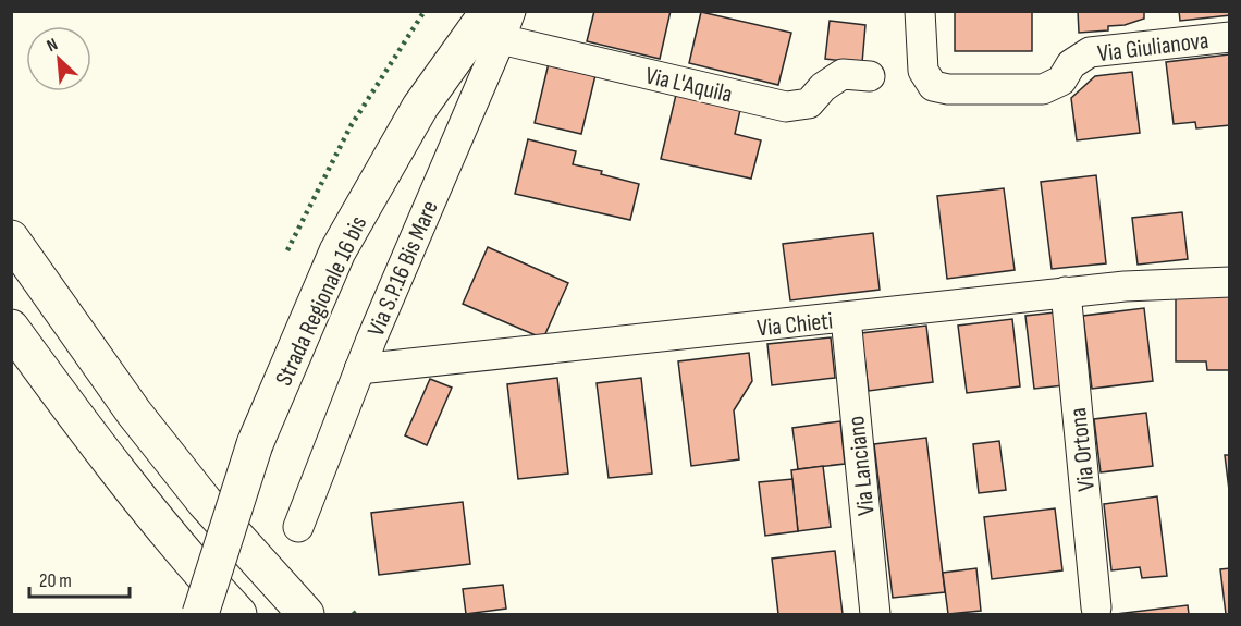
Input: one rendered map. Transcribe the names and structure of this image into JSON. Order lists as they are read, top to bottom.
{
  "streets": {
    "main road": ["Strada Regionale 16 bis"],
    "street": [
      "Via Giulianova",
      "Via L'Aquila",
      "Via S.P.16 Bis Mare",
      "Via Chieti",
      "Via Ortona",
      "Via Lanciano"
    ]
  },
  "crossings": [
    ["Via L'Aquila", "Via S.P.16 Bis Mare"],
    ["Via L'Aquila", "Strada Regionale 16 bis"],
    ["Via S.P.16 Bis Mare", "Strada Regionale 16 bis"],
    ["Via S.P.16 Bis Mare", "Via Chieti"],
    ["Via Chieti", "Via Ortona"],
    ["Via Chieti", "Via Lanciano"]
  ],
  "scale_bar": "20 m",
  "north": "top left"
}
